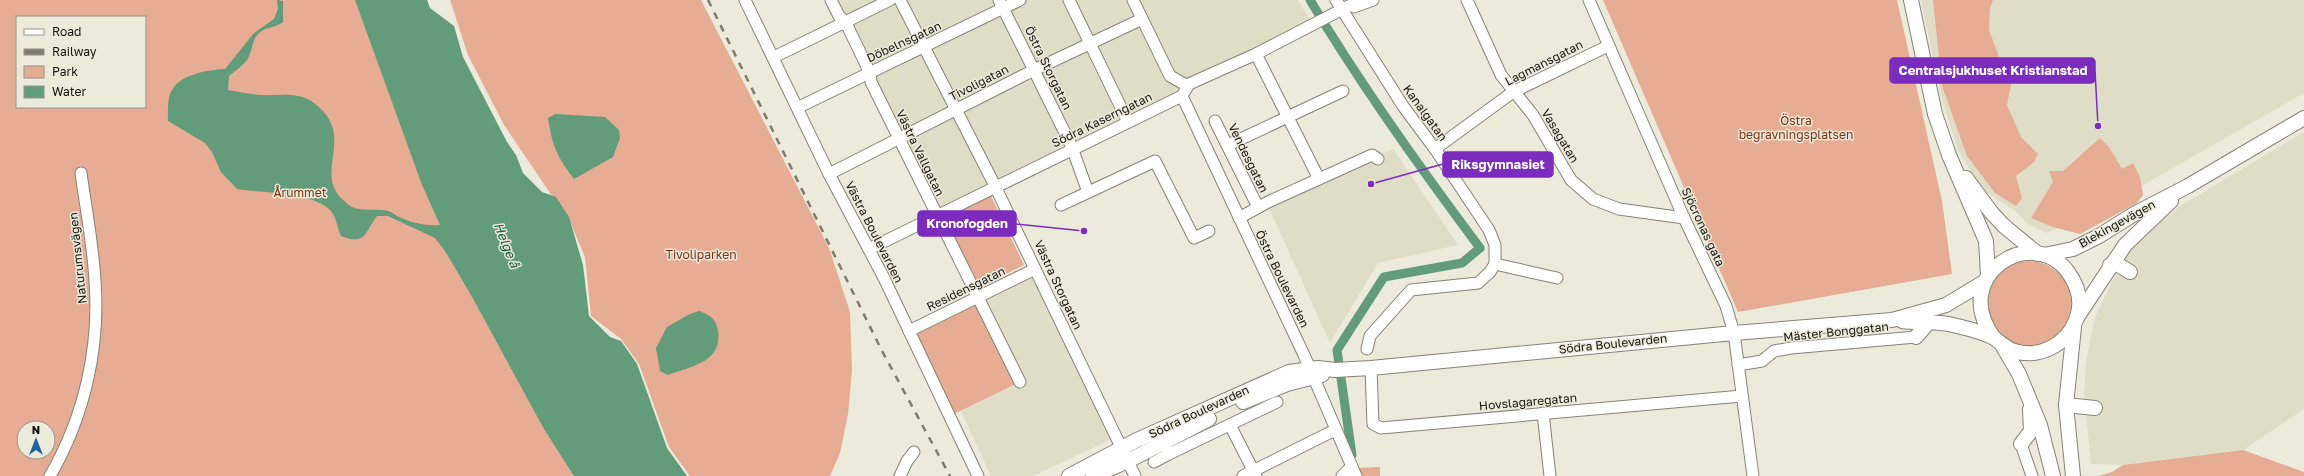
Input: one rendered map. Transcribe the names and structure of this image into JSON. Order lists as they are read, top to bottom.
{
  "streets": {
    "main road": ["Blekingevägen", "Södra Boulevarden"],
    "street": [
      "Döbelnsgatan",
      "Lagmansgatan",
      "Östra Storgatan",
      "Tivoligatan",
      "Kanalgatan",
      "Södra Kaserngatan",
      "Vasagatan",
      "Västra Vallgatan",
      "Vendesgatan",
      "Sjöcronas gata",
      "Västra Boulevarden",
      "Naturumsvägen",
      "Östra Boulevarden",
      "Västra Storgatan",
      "Residensgatan",
      "Mäster Bonggatan",
      "Hovslagaregatan"
    ]
  },
  "crossings": [
    ["Döbelnsgatan", "Östra Storgatan"],
    ["Döbelnsgatan", "Västra Vallgatan"],
    ["Döbelnsgatan", "Västra Boulevarden"],
    ["Döbelnsgatan", "Västra Storgatan"],
    ["Lagmansgatan", "Kanalgatan"],
    ["Lagmansgatan", "Vasagatan"],
    ["Lagmansgatan", "Sjöcronas gata"],
    ["Östra Storgatan", "Tivoligatan"],
    ["Östra Storgatan", "Södra Kaserngatan"],
    ["Tivoligatan", "Västra Vallgatan"],
    ["Tivoligatan", "Västra Boulevarden"],
    ["Tivoligatan", "Västra Storgatan"],
    ["Kanalgatan", "Södra Kaserngatan"],
    ["Södra Kaserngatan", "Västra Vallgatan"],
    ["Södra Kaserngatan", "Västra Boulevarden"],
    ["Södra Kaserngatan", "Östra Boulevarden"],
    ["Södra Kaserngatan", "Västra Storgatan"],
    ["Vasagatan", "Sjöcronas gata"],
    ["Västra Vallgatan", "Residensgatan"],
    ["Vendesgatan", "Östra Boulevarden"],
    ["Blekingevägen", "Södra Boulevarden"],
    ["Sjöcronas gata", "Mäster Bonggatan"],
    ["Sjöcronas gata", "Södra Boulevarden"],
    ["Sjöcronas gata", "Hovslagaregatan"],
    ["Västra Boulevarden", "Residensgatan"],
    ["Östra Boulevarden", "Södra Boulevarden"],
    ["Västra Storgatan", "Residensgatan"],
    ["Västra Storgatan", "Södra Boulevarden"],
    ["Södra Boulevarden", "Hovslagaregatan"]
  ],
  "water": ["Helge å"],
  "parks": ["Östra begravningsplatsen", "Årummet", "Tivoliparken"],
  "places": ["Centralsjukhuset Kristianstad", "Riksgymnasiet", "Kronofogden"],
  "legend": [
    "Road",
    "Railway",
    "Park",
    "Water"
  ],
  "north": "top"
}
